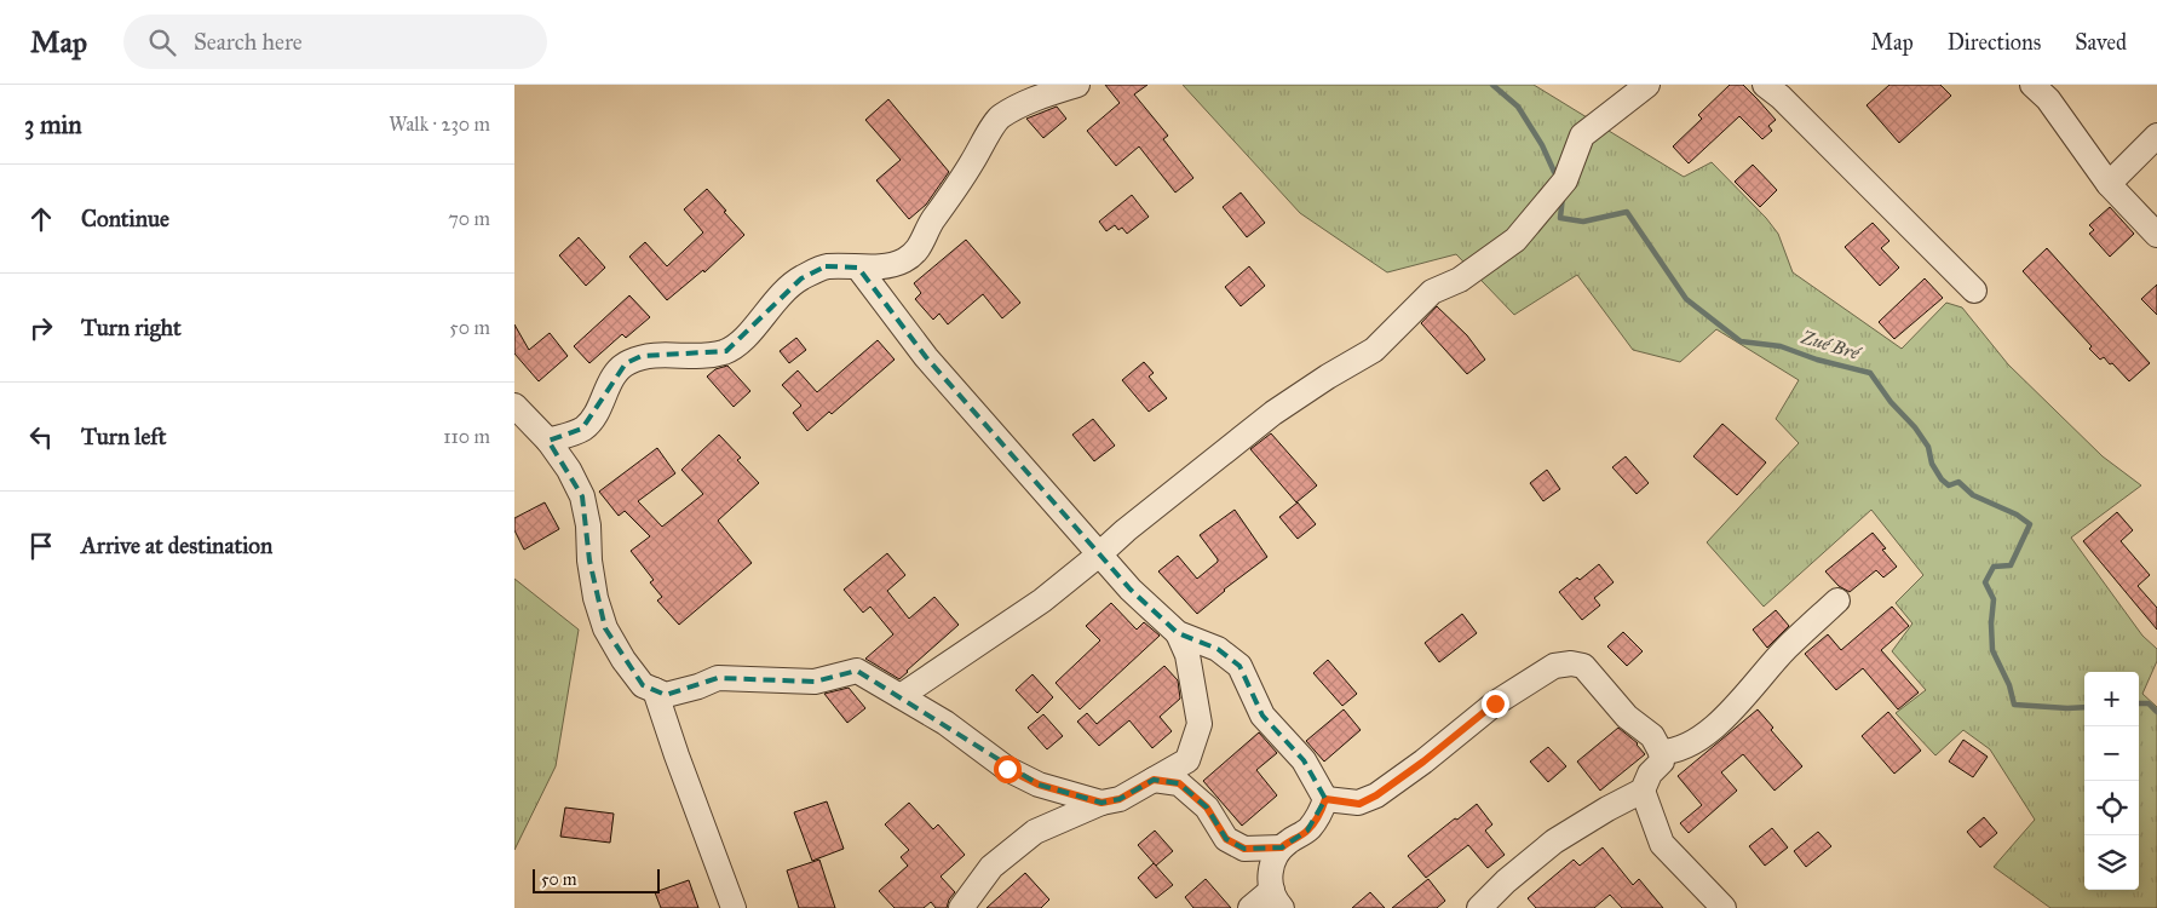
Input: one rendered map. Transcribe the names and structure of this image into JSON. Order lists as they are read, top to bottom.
{
  "water": ["Zué Bré"],
  "scale_bar": "50 m",
  "page": {
    "header": "Map",
    "search": "Search here",
    "nav": ["Map", "Directions", "Saved"],
    "heading": ["3 min", "Walk · 230 m"],
    "list": [
      ["Continue", "70 m"],
      ["Turn right", "50 m"],
      ["Turn left", "110 m"],
      "Arrive at destination"
    ],
    "map_buttons": ["+", "−"],
    "scale": "50 m"
  }
}
